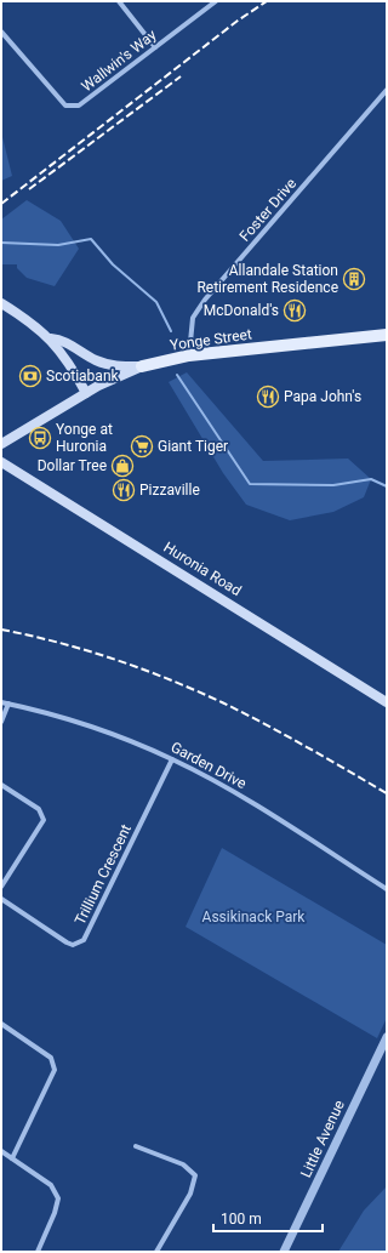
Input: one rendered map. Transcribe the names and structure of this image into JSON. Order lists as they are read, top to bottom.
{
  "streets": {
    "main road": ["Yonge Street", "Huronia Road"],
    "street": [
      "Wallwin's Way",
      "Foster Drive",
      "Garden Drive",
      "Trillium Crescent",
      "Little Avenue"
    ]
  },
  "crossings": [
    ["Foster Drive", "Yonge Street"],
    ["Garden Drive", "Trillium Crescent"]
  ],
  "parks": ["Assikinack Park"],
  "places": {
    "building": ["Allandale Station Retirement Residence"],
    "restaurant": ["McDonald's", "Papa John's", "Pizzaville"],
    "bank": ["Scotiabank"],
    "bus stop": ["Yonge at Huronia"],
    "supermarket": ["Giant Tiger"],
    "shop": ["Dollar Tree"]
  },
  "scale_bar": "100 m"
}
